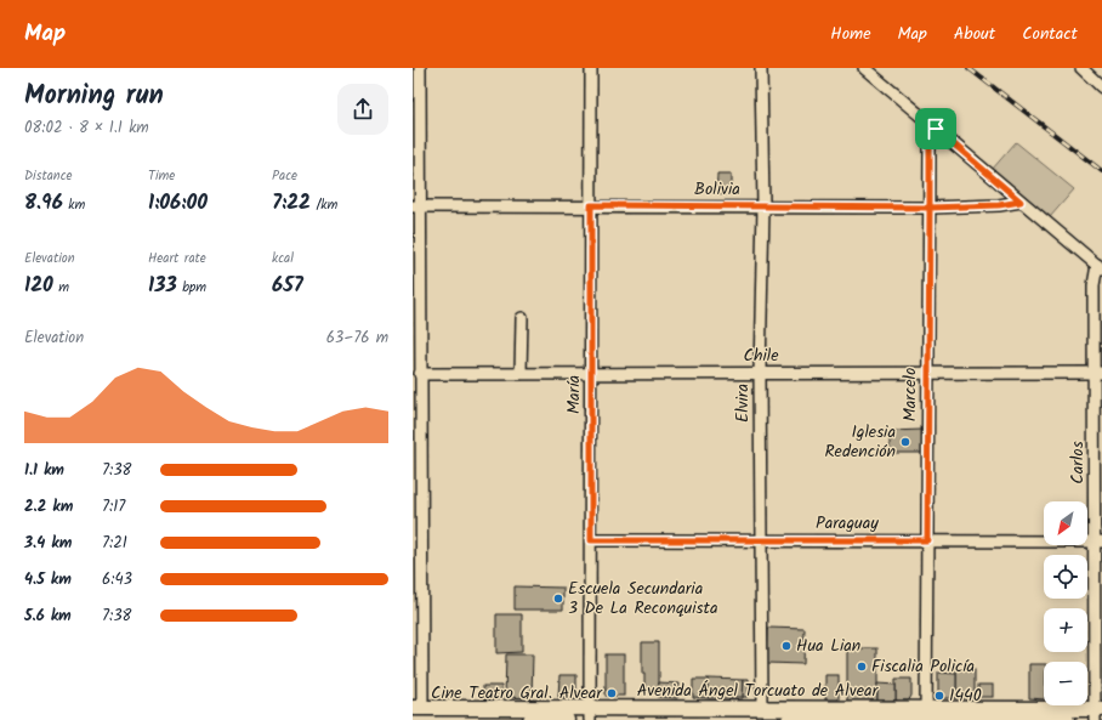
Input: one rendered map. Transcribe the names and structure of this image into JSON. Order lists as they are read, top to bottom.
{
  "streets": {
    "main road": ["Avenida Ángel Torcuato de Alvear"],
    "street": [
      "Bolivia",
      "Chile",
      "María",
      "Marcelo",
      "Elvira",
      "Carlos",
      "Paraguay"
    ]
  },
  "crossings": [
    ["Bolivia", "María"],
    ["Bolivia", "Marcelo"],
    ["Bolivia", "Elvira"],
    ["Chile", "María"],
    ["Chile", "Marcelo"],
    ["Chile", "Elvira"],
    ["Chile", "Carlos"],
    ["María", "Paraguay"],
    ["María", "Avenida Ángel Torcuato de Alvear"],
    ["Marcelo", "Paraguay"],
    ["Marcelo", "Avenida Ángel Torcuato de Alvear"],
    ["Elvira", "Paraguay"],
    ["Elvira", "Avenida Ángel Torcuato de Alvear"],
    ["Carlos", "Paraguay"],
    ["Carlos", "Avenida Ángel Torcuato de Alvear"]
  ],
  "places": [
    "Iglesia Redención",
    "Escuela Secundaria 3 De La Reconquista",
    "Hua Lian",
    "Fiscalia Policía",
    "Cine Teatro Gral. Alvear",
    "1440"
  ],
  "north": "bottom left",
  "page": {
    "header": "Map",
    "nav": [
      "Home",
      "Map",
      "About",
      "Contact"
    ],
    "heading": ["Morning run", "08:02 · 8 × 1.1 km"],
    "stats": [
      ["Distance", "8.96 km"],
      ["Time", "1:06:00"],
      ["Pace", "7:22 /km"],
      ["Elevation", "120 m"],
      ["Heart rate", "133 bpm"],
      ["kcal", "657"]
    ],
    "chart": ["Elevation", "63–76 m"],
    "list": [
      {
        "name": "1.1 km",
        "note": "7:38"
      },
      {
        "name": "2.2 km",
        "note": "7:17"
      },
      {
        "name": "3.4 km",
        "note": "7:21"
      },
      {
        "name": "4.5 km",
        "note": "6:43"
      },
      {
        "name": "5.6 km",
        "note": "7:38"
      }
    ],
    "map_buttons": ["+", "−"]
  }
}
